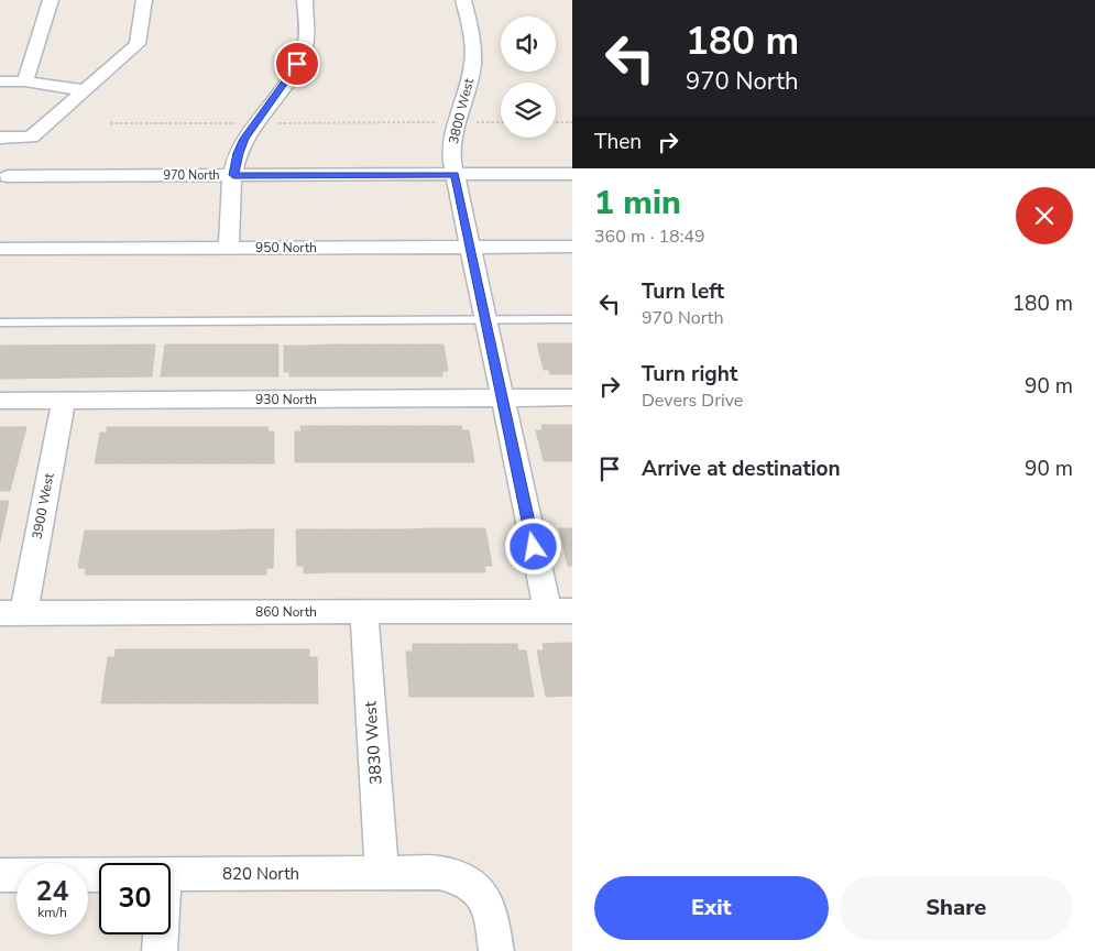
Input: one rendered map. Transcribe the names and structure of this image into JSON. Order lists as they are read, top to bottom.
{
  "streets": {
    "street": [
      "3800 West",
      "970 North",
      "950 North",
      "930 North",
      "3900 West",
      "860 North",
      "3830 West",
      "820 North"
    ]
  },
  "crossings": [
    ["3800 West", "970 North"],
    ["3800 West", "950 North"],
    ["3800 West", "930 North"],
    ["3800 West", "860 North"],
    ["930 North", "3900 West"],
    ["3900 West", "860 North"],
    ["860 North", "3830 West"],
    ["3830 West", "820 North"]
  ],
  "page": {
    "turn": ["180 m", "970 North"],
    "then": "Then",
    "heading": ["1 min", "360 m · 18:49"],
    "list": [
      {
        "name": "Turn left",
        "note": "970 North",
        "value": "180 m"
      },
      {
        "name": "Turn right",
        "note": "Devers Drive",
        "value": "90 m"
      },
      {
        "name": "Arrive at destination",
        "value": "90 m"
      }
    ],
    "speed": "24 km/h",
    "limit": "30",
    "buttons": ["Exit", "Share"]
  }
}
